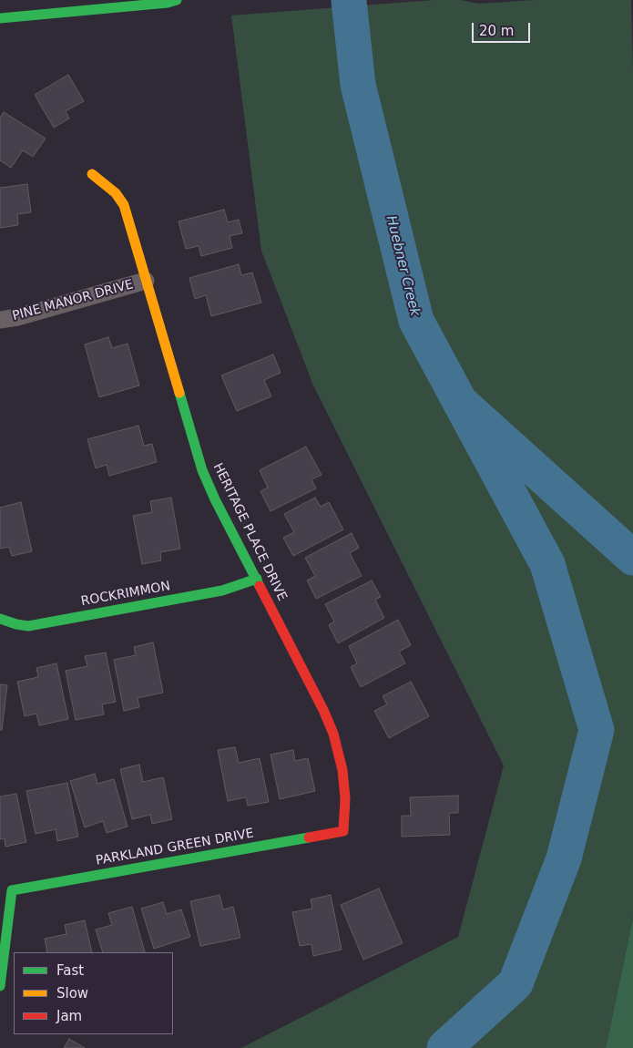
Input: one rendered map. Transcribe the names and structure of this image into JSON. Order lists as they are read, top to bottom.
{
  "streets": {
    "street": [
      "PINE MANOR DRIVE",
      "HERITAGE PLACE DRIVE",
      "ROCKRIMMON",
      "PARKLAND GREEN DRIVE"
    ]
  },
  "crossings": [
    ["PINE MANOR DRIVE", "HERITAGE PLACE DRIVE"],
    ["HERITAGE PLACE DRIVE", "ROCKRIMMON"],
    ["HERITAGE PLACE DRIVE", "PARKLAND GREEN DRIVE"]
  ],
  "water": ["Huebner Creek"],
  "legend": ["Fast", "Slow", "Jam"],
  "scale_bar": "20 m"
}
